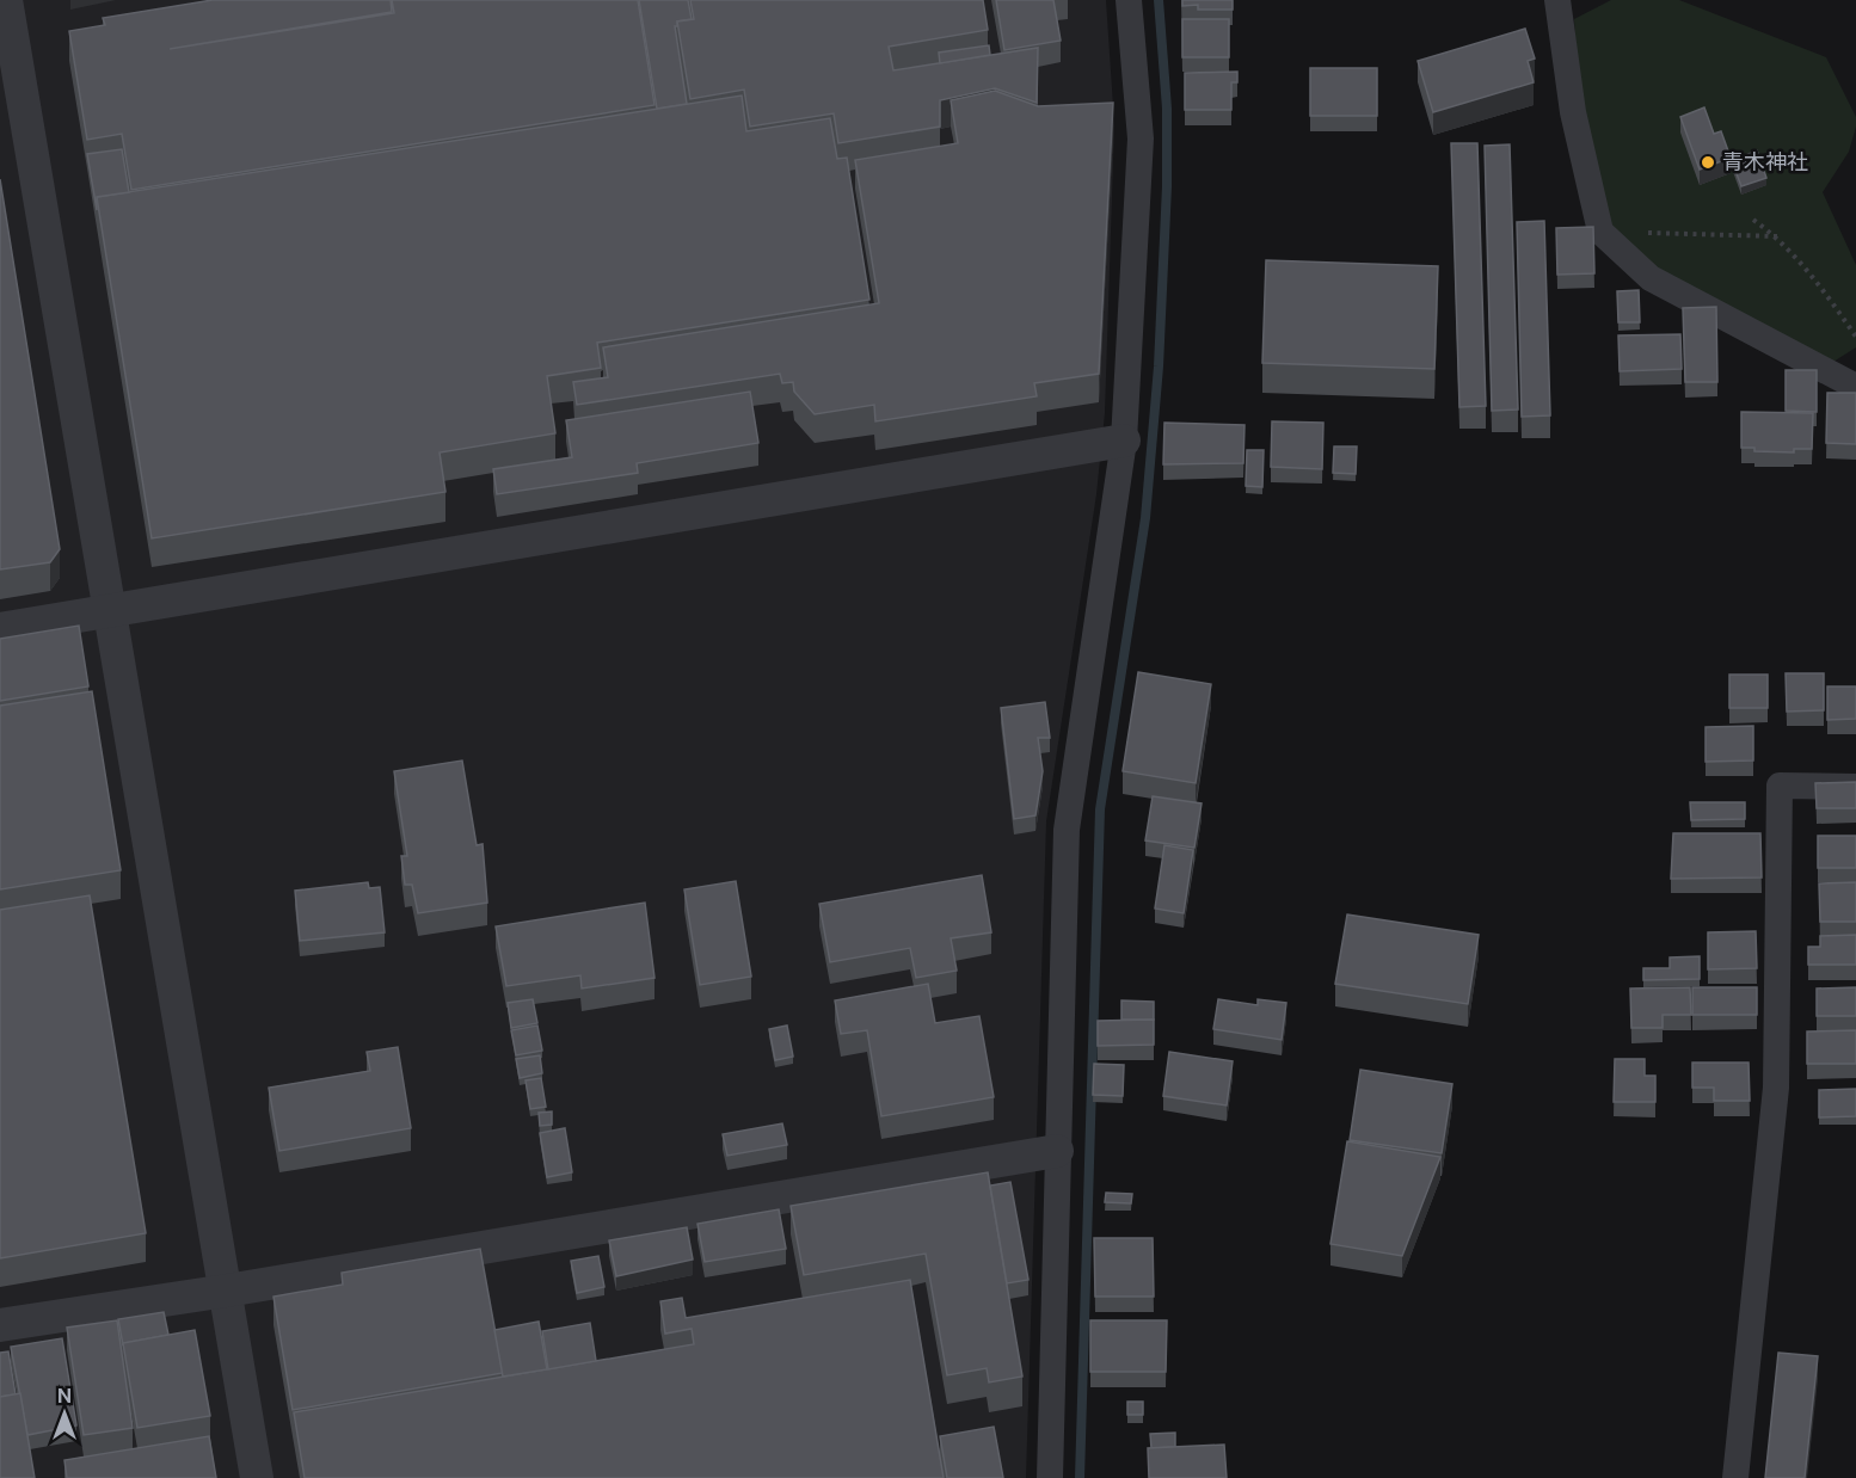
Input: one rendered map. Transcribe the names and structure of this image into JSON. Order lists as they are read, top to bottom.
{
  "places": ["青木神社"],
  "north": "top"
}
